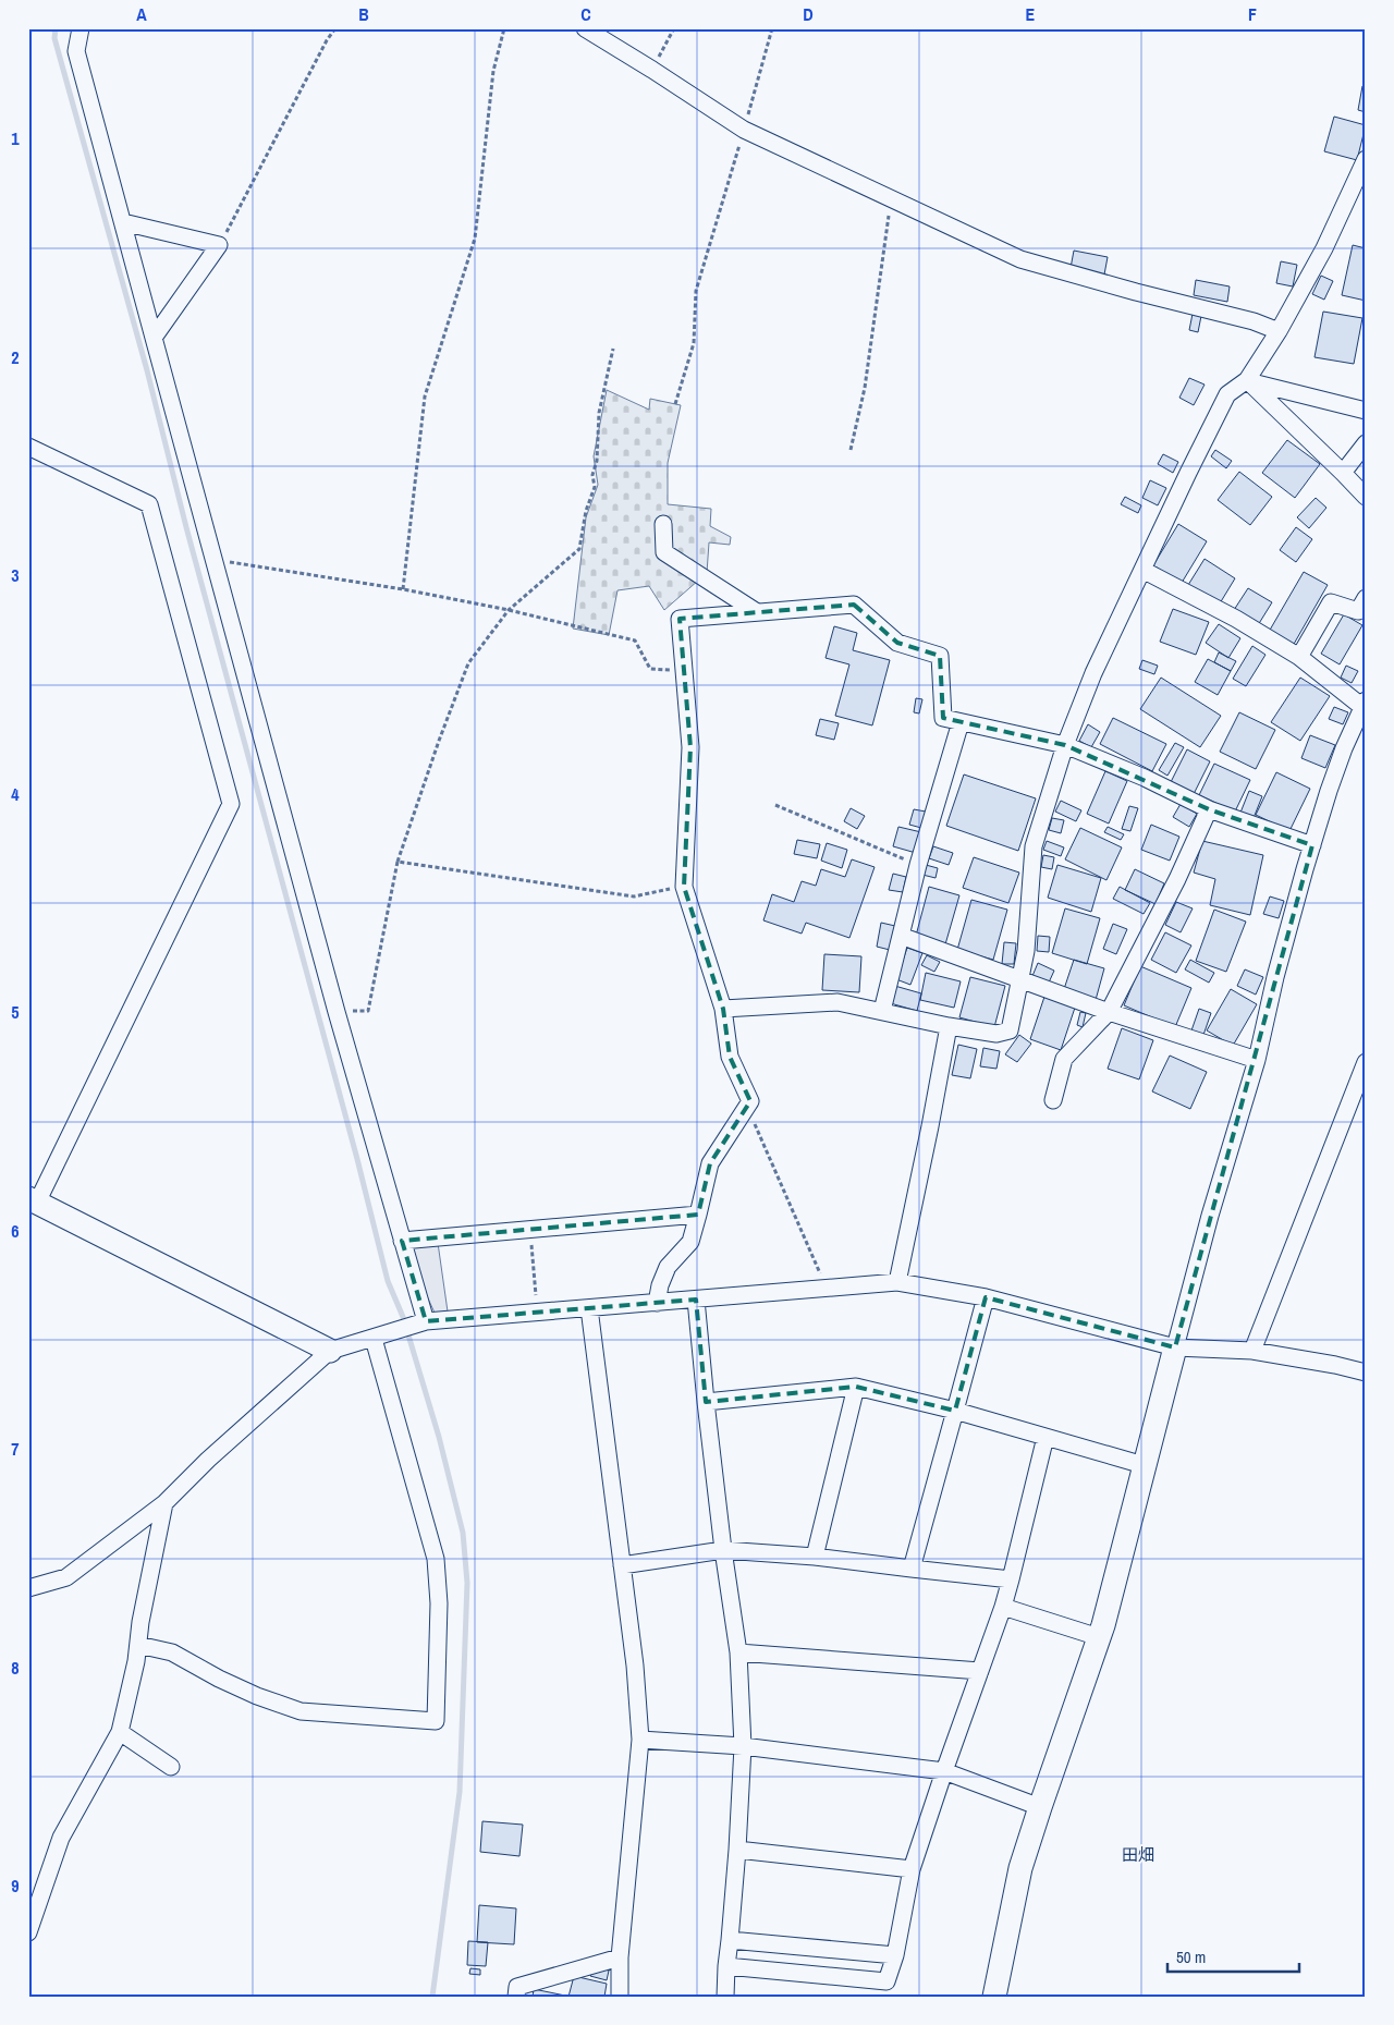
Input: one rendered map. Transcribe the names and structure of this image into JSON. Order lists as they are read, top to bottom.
{
  "districts": ["田畑"],
  "scale_bar": "50 m",
  "grid": {
    "columns": [
      "A",
      "B",
      "C",
      "D",
      "E",
      "F"
    ],
    "rows": [
      "1",
      "2",
      "3",
      "4",
      "5",
      "6",
      "7",
      "8",
      "9"
    ]
  }
}
